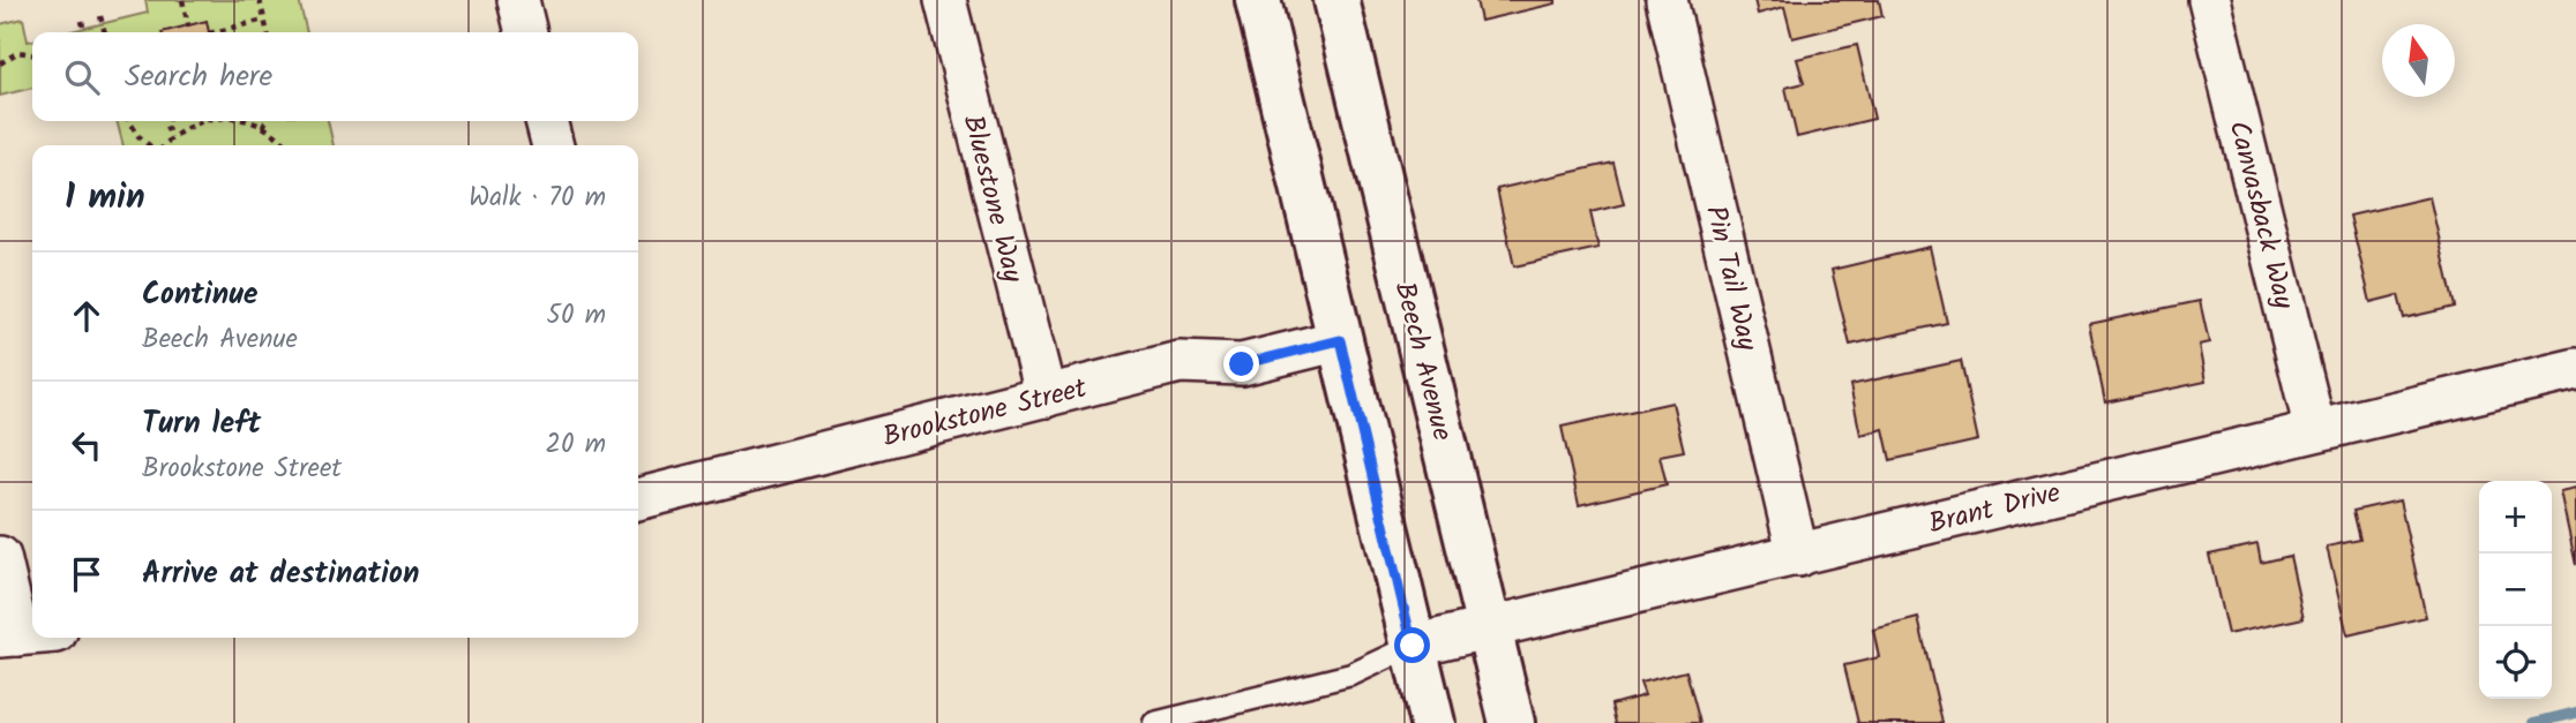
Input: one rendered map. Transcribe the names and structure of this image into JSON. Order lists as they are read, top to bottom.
{
  "streets": {
    "main road": ["Beech Avenue"],
    "street": [
      "Bluestone Way",
      "Canvasback Way",
      "Pin Tail Way",
      "Brookstone Street",
      "Brant Drive"
    ]
  },
  "crossings": [
    ["Bluestone Way", "Brookstone Street"],
    ["Canvasback Way", "Brant Drive"],
    ["Pin Tail Way", "Brant Drive"],
    ["Beech Avenue", "Brant Drive"]
  ],
  "north": "top",
  "page": {
    "search": "Search here",
    "heading": ["1 min", "Walk · 70 m"],
    "list": [
      ["Continue", "Beech Avenue", "50 m"],
      ["Turn left", "Brookstone Street", "20 m"],
      "Arrive at destination"
    ],
    "map_buttons": ["+", "−"]
  }
}
